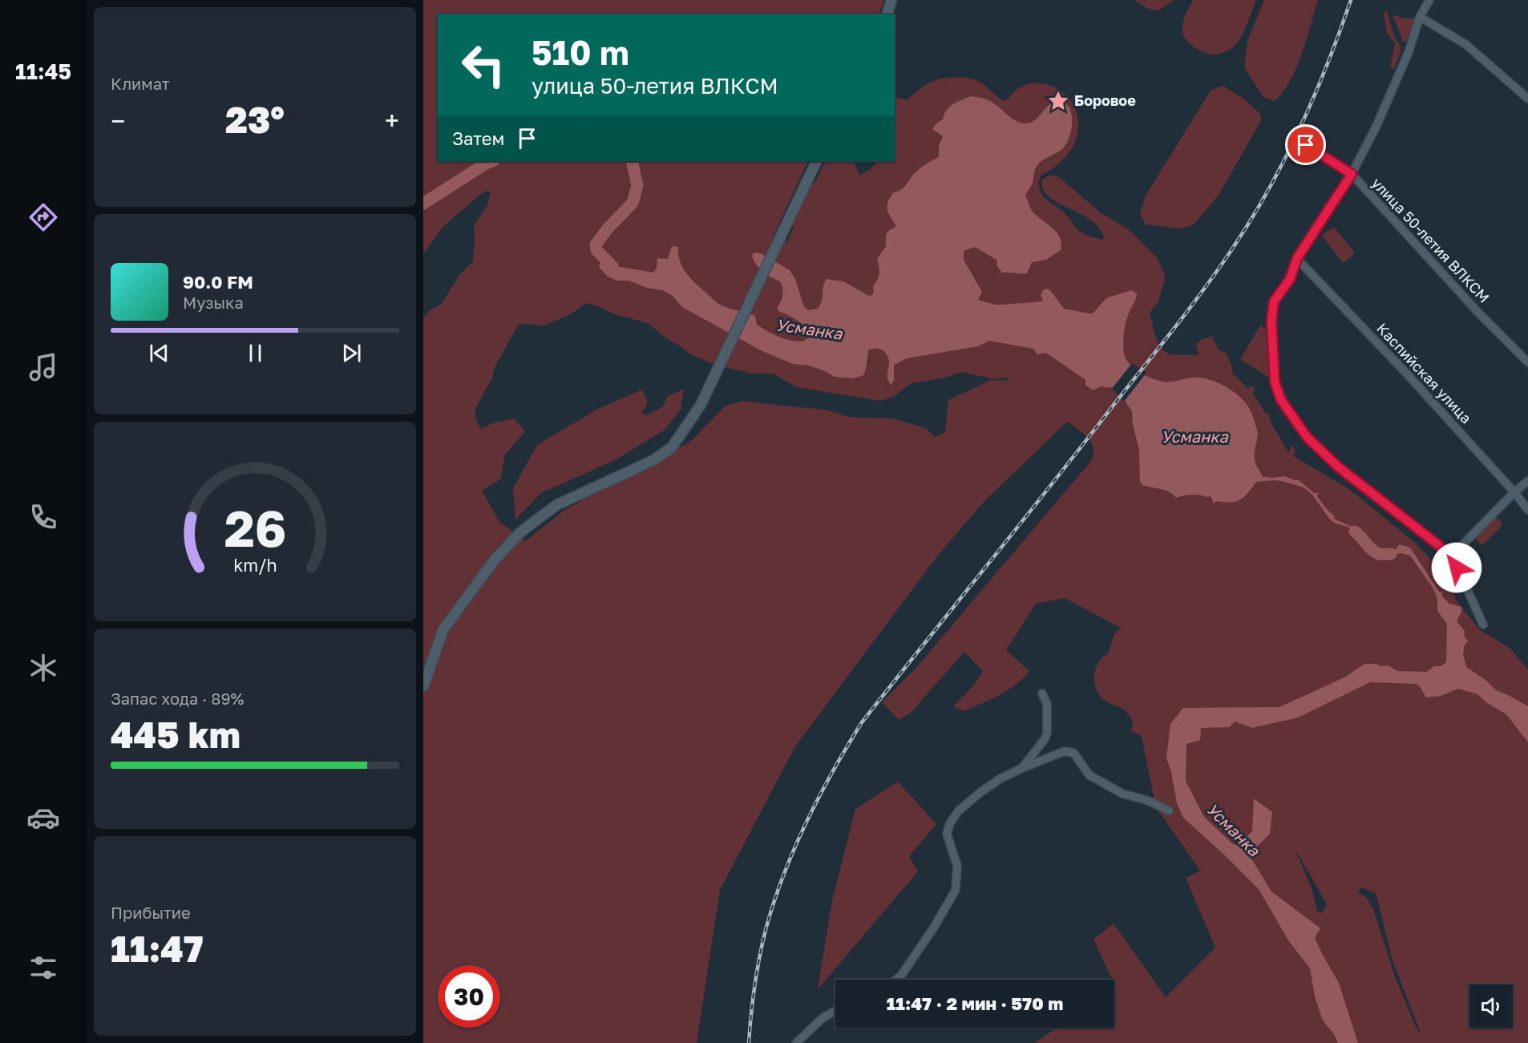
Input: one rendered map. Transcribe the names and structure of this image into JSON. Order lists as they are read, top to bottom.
{
  "streets": {
    "street": ["улица 50-летия ВЛКСМ", "Каспийская улица"]
  },
  "water": ["Усманка"],
  "places": {
    "place": ["Боровое"]
  },
  "page": {
    "tabs": "11:45",
    "tile": [
      "Климат",
      ["Запас хода · 89%", "445 km"],
      ["Прибытие", "11:47"]
    ],
    "turn": ["510 m", "улица 50-летия ВЛКСМ"],
    "heat": ["−", "23°", "+"],
    "then": "Затем",
    "song": ["90.0 FM", "Музыка"],
    "limit": "30",
    "trip": "11:47 · 2 мин · 570 m",
    "gauge": ["26", "km/h"]
  }
}
